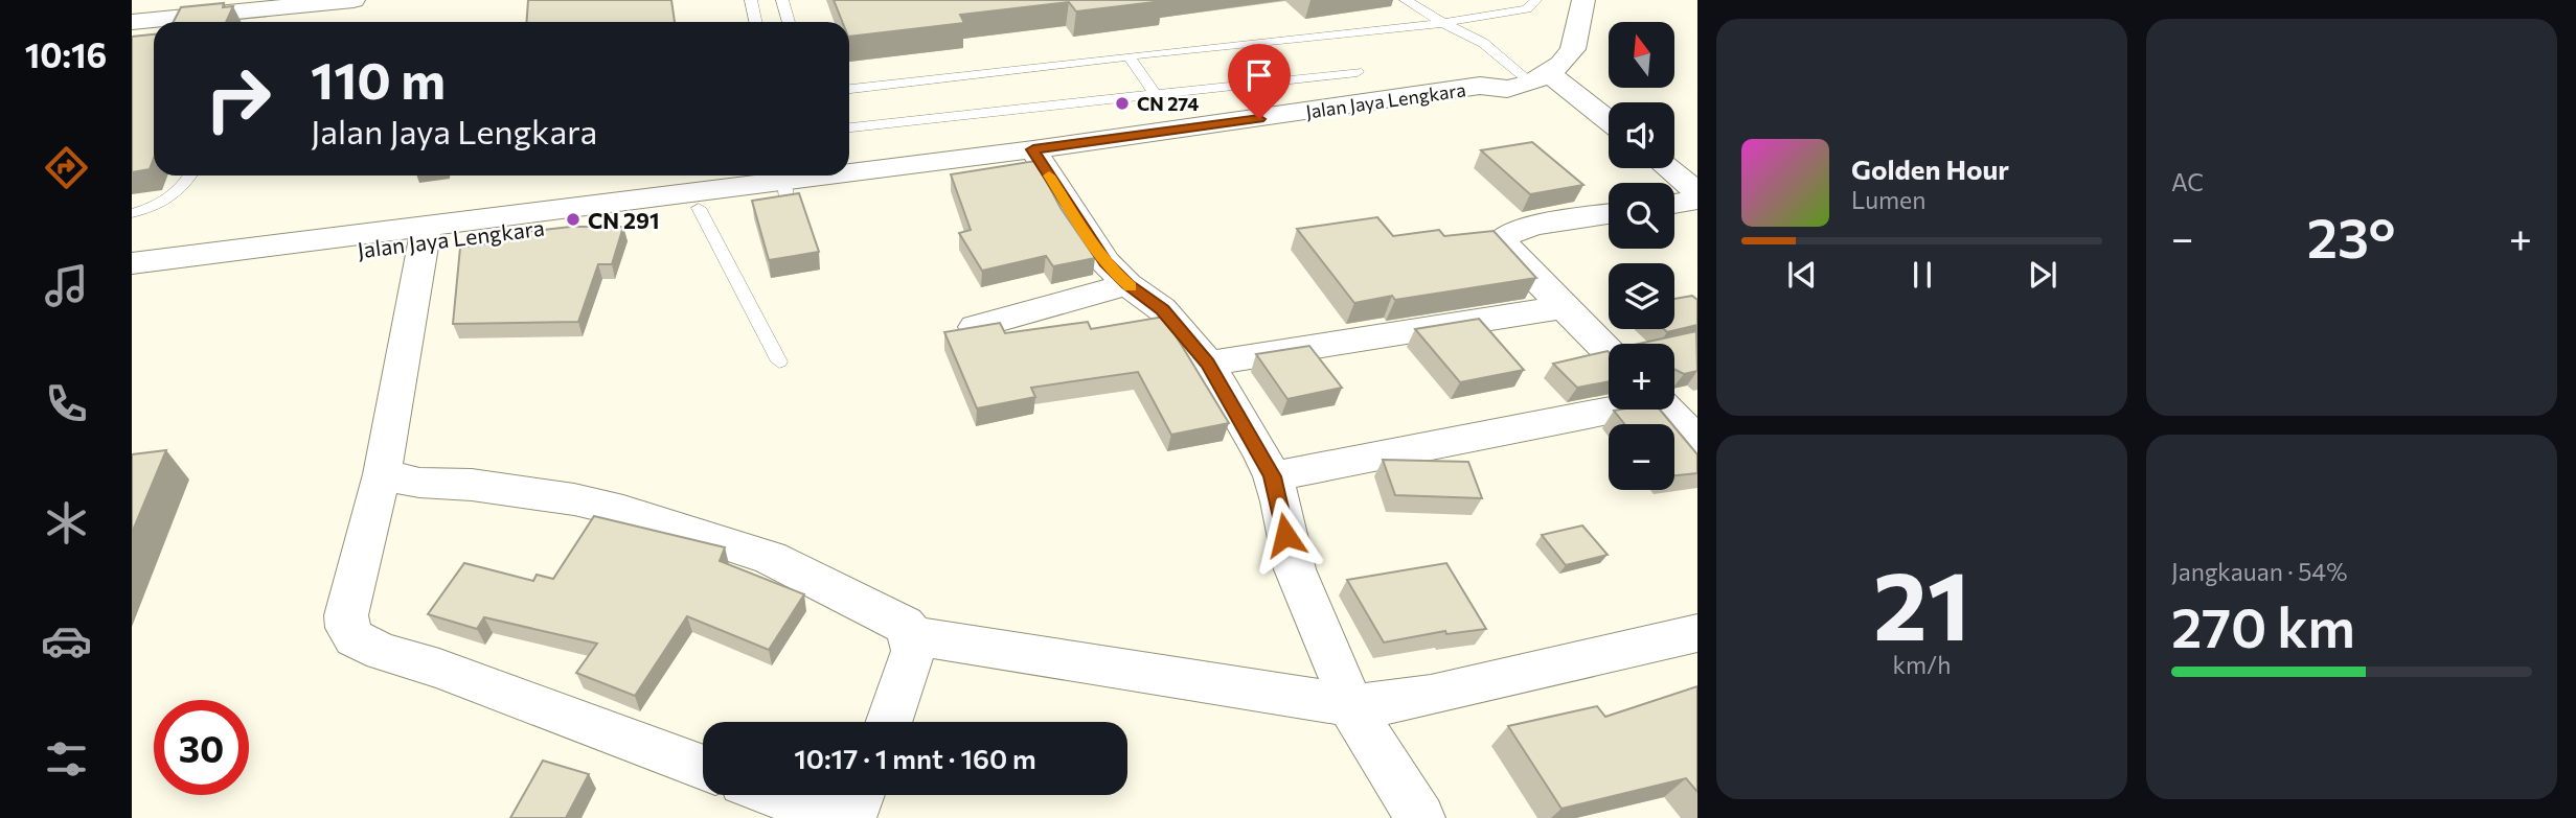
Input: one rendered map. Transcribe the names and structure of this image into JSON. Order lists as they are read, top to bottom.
{
  "streets": {
    "street": ["Jalan Jaya Lengkara"]
  },
  "places": ["CN 274", "CN 291"],
  "north": "top",
  "page": {
    "tabs": "10:16",
    "tile": [
      "AC",
      ["21", "km/h"],
      ["Jangkauan · 54%", "270 km"]
    ],
    "map_buttons": ["+", "−"],
    "turn": ["110 m", "Jalan Jaya Lengkara"],
    "song": ["Golden Hour", "Lumen"],
    "heat": ["−", "23°", "+"],
    "limit": "30",
    "trip": "10:17 · 1 mnt · 160 m"
  }
}
